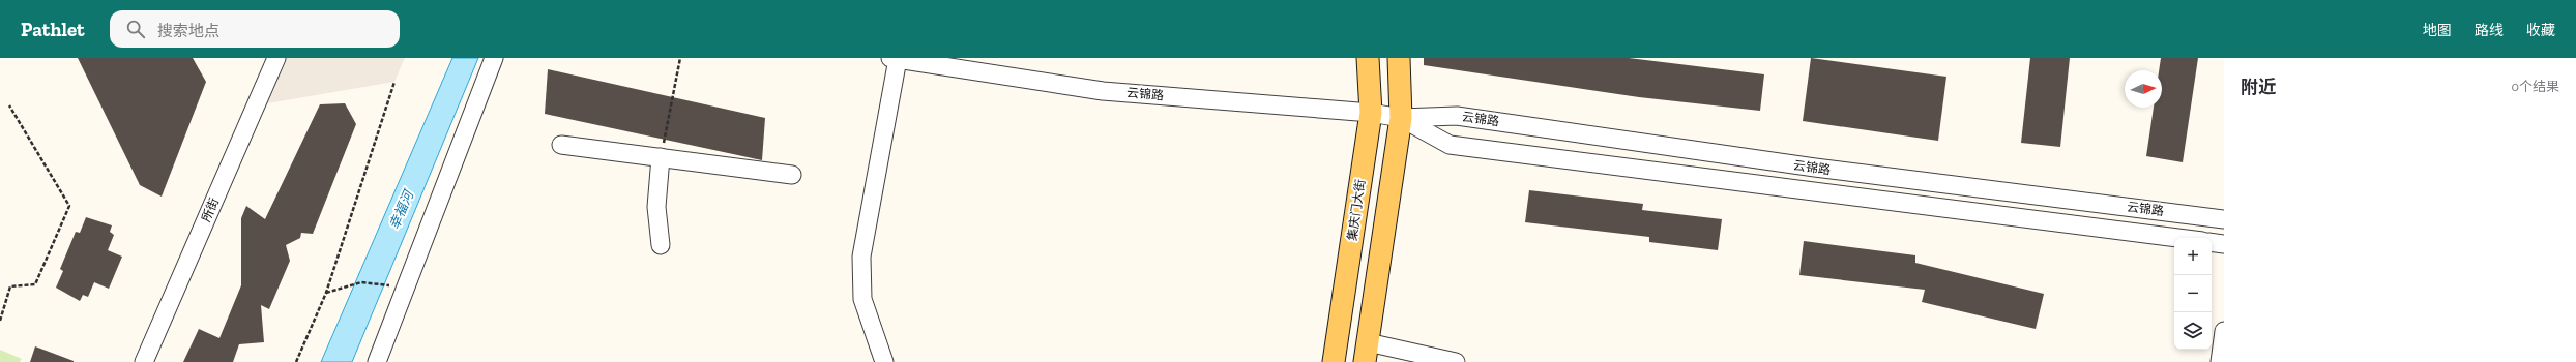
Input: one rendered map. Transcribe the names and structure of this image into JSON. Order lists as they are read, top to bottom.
{
  "streets": {
    "main road": ["集庆门大街"],
    "street": ["云锦路", "所街"]
  },
  "crossings": [
    ["云锦路", "集庆门大街"]
  ],
  "water": ["幸福河"],
  "north": "right",
  "page": {
    "header": "Pathlet",
    "search": "搜索地点",
    "nav": ["地图", "路线", "收藏"],
    "heading": ["附近", "0个结果"],
    "map_buttons": ["+", "−"]
  }
}
